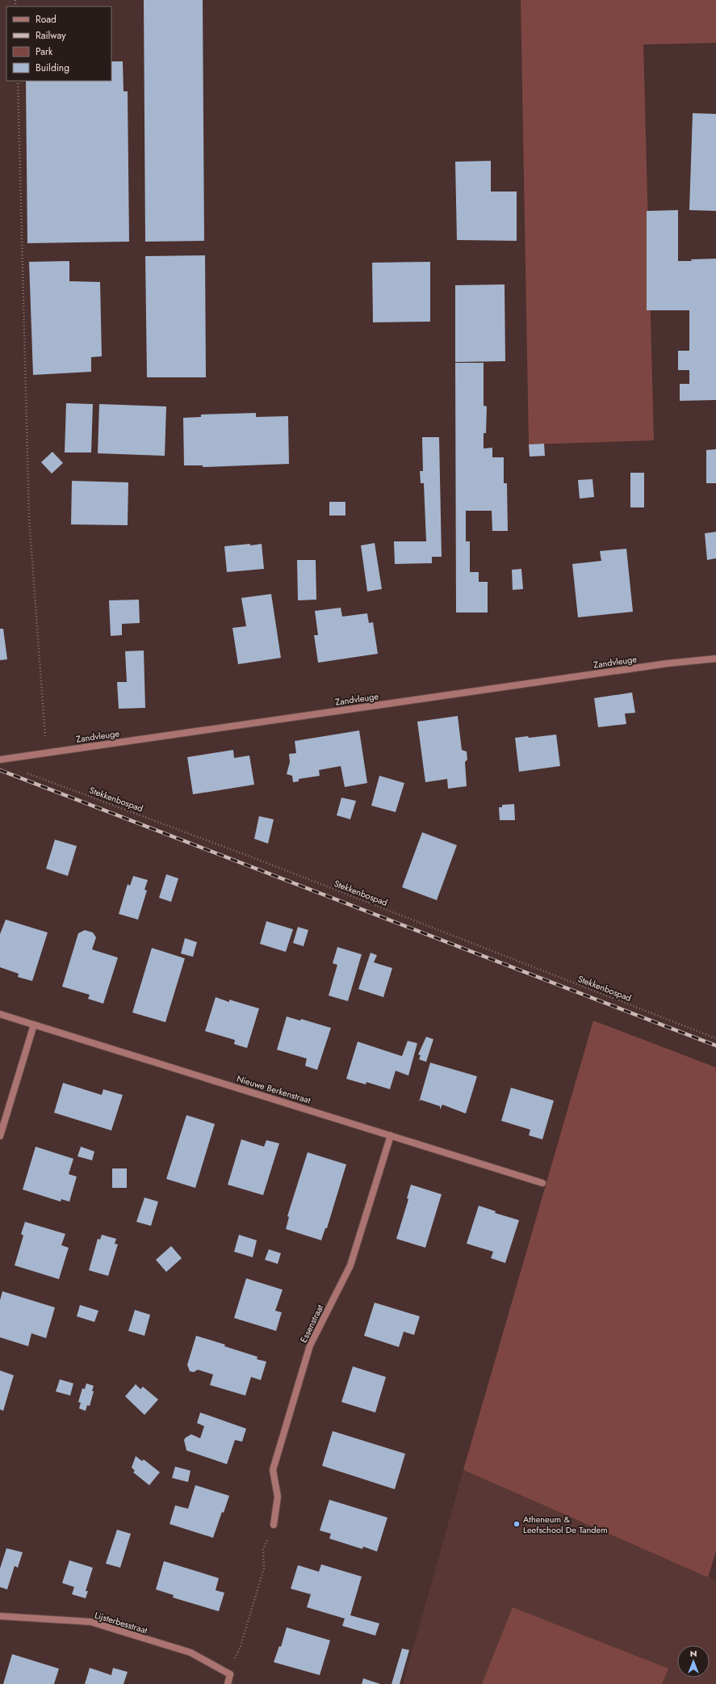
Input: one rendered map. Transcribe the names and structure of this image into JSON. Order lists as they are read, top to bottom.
{
  "streets": {
    "street": [
      "Zandvleuge",
      "Nieuwe Berkenstraat",
      "Essenstraat",
      "Lijsterbesstraat"
    ],
    "path": ["Stekkenbospad"]
  },
  "crossings": [
    ["Nieuwe Berkenstraat", "Essenstraat"]
  ],
  "places": ["Atheneum & Leefschool De Tandem"],
  "legend": [
    "Road",
    "Railway",
    "Park",
    "Building"
  ],
  "north": "top"
}
